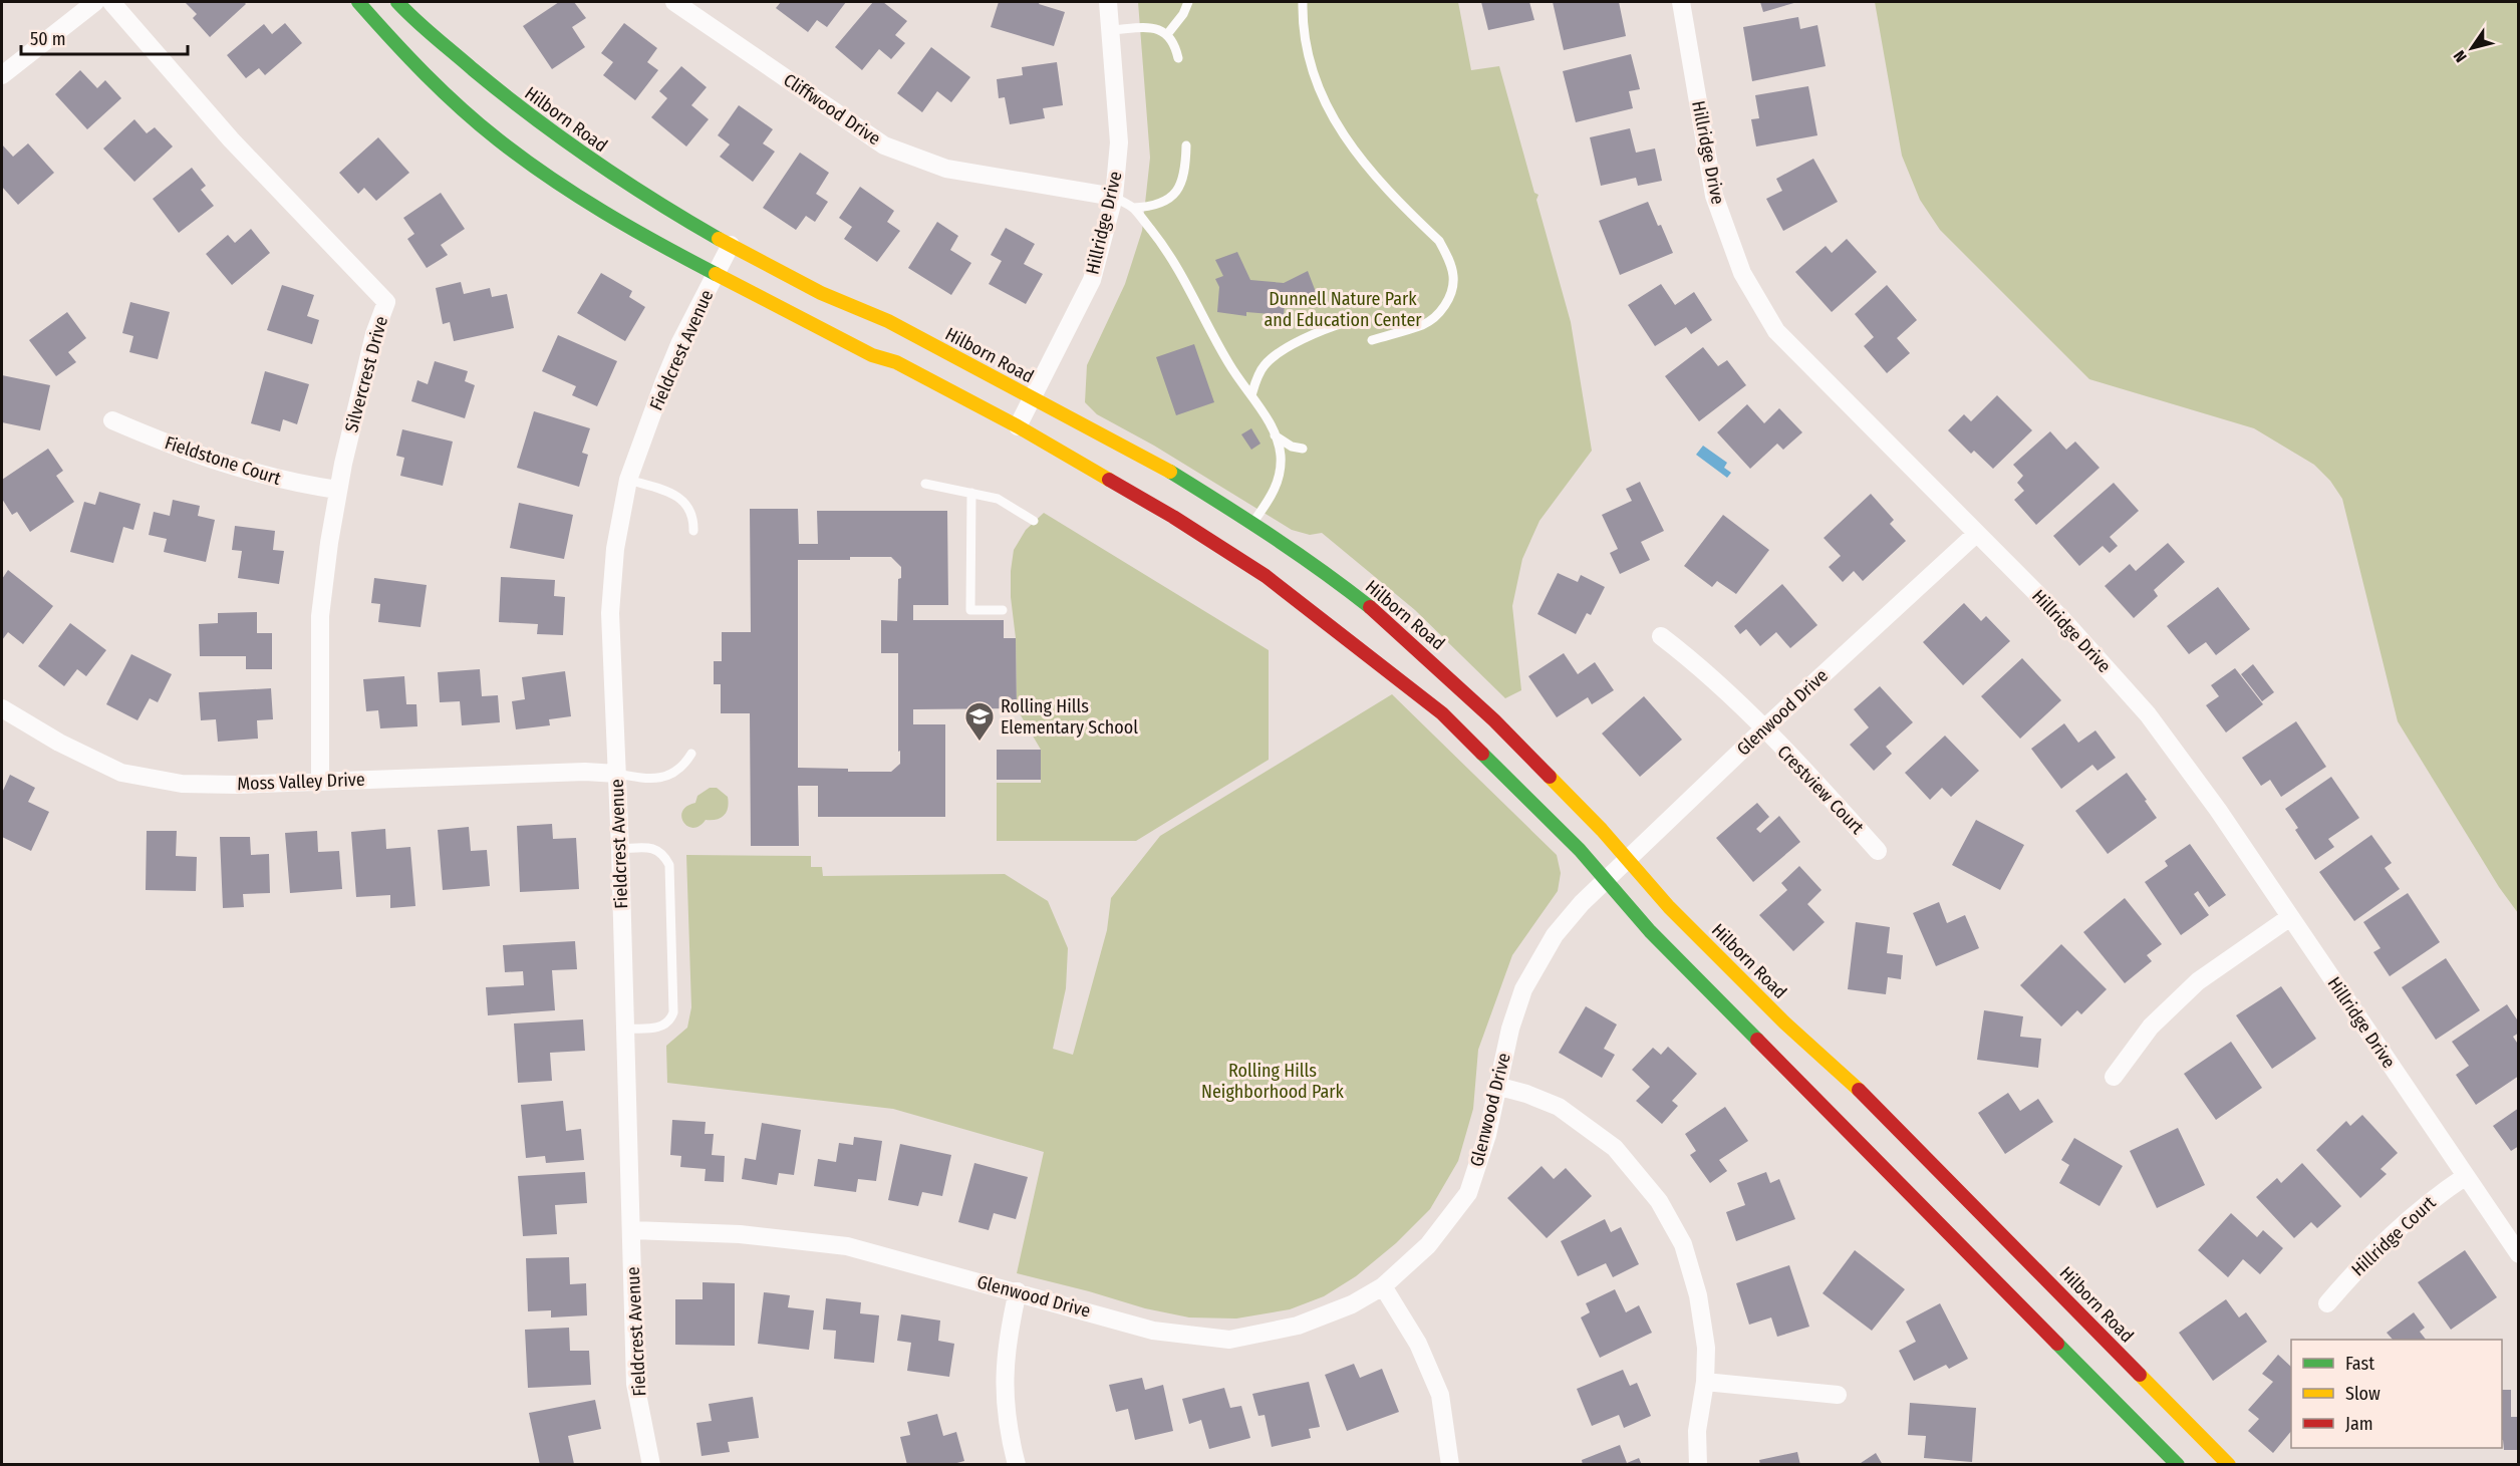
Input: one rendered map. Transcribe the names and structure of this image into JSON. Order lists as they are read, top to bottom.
{
  "streets": {
    "street": [
      "Cliffwood Drive",
      "Hilborn Road",
      "Hillridge Drive",
      "Fieldcrest Avenue",
      "Silvercrest Drive",
      "Fieldstone Court",
      "Glenwood Drive",
      "Moss Valley Drive",
      "Crestview Court",
      "Hillridge Court"
    ]
  },
  "crossings": [
    ["Cliffwood Drive", "Hillridge Drive"],
    ["Hilborn Road", "Hillridge Drive"],
    ["Hilborn Road", "Fieldcrest Avenue"],
    ["Hilborn Road", "Glenwood Drive"],
    ["Hillridge Drive", "Glenwood Drive"],
    ["Hillridge Drive", "Hillridge Court"],
    ["Fieldcrest Avenue", "Glenwood Drive"],
    ["Fieldcrest Avenue", "Moss Valley Drive"],
    ["Silvercrest Drive", "Fieldstone Court"],
    ["Silvercrest Drive", "Moss Valley Drive"],
    ["Glenwood Drive", "Crestview Court"]
  ],
  "parks": ["Dunnell Nature Park and Education Center", "Rolling Hills Neighborhood Park"],
  "places": {
    "school or university": ["Rolling Hills Elementary School"]
  },
  "legend": ["Fast", "Slow", "Jam"],
  "scale_bar": "50 m",
  "north": "bottom left"
}
